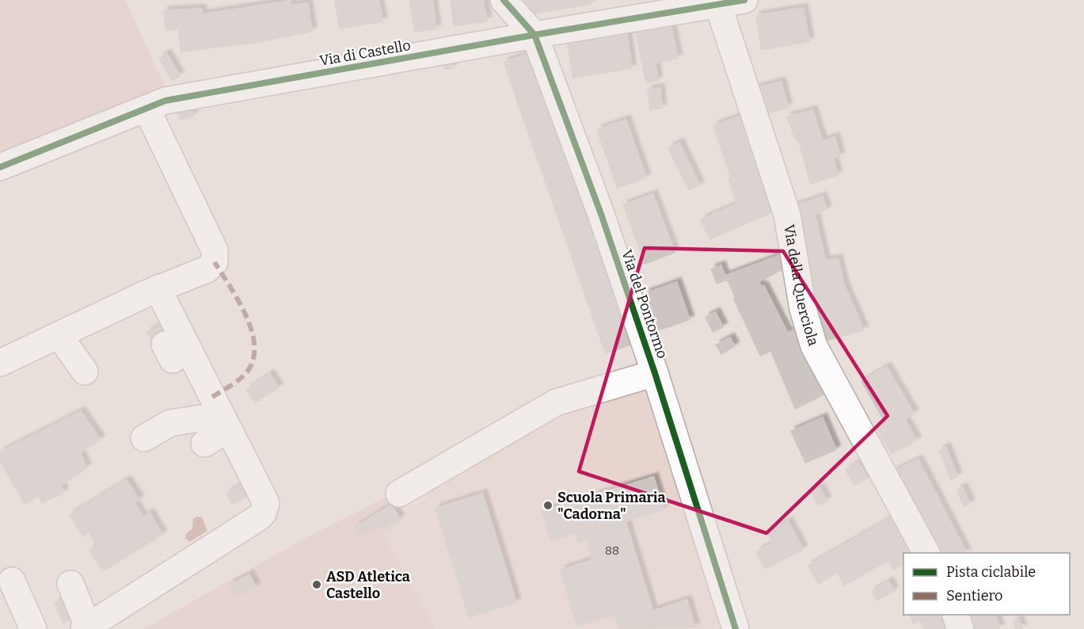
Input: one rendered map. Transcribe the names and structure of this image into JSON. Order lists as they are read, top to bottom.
{
  "streets": {
    "street": ["Via di Castello", "Via della Querciola", "Via del Pontormo"]
  },
  "crossings": [
    ["Via di Castello", "Via della Querciola"],
    ["Via di Castello", "Via del Pontormo"]
  ],
  "places": ["Scuola Primaria \"Cadorna\"", "ASD Atletica Castello"],
  "house_numbers": ["88"],
  "legend": ["Pista ciclabile", "Sentiero"]
}
